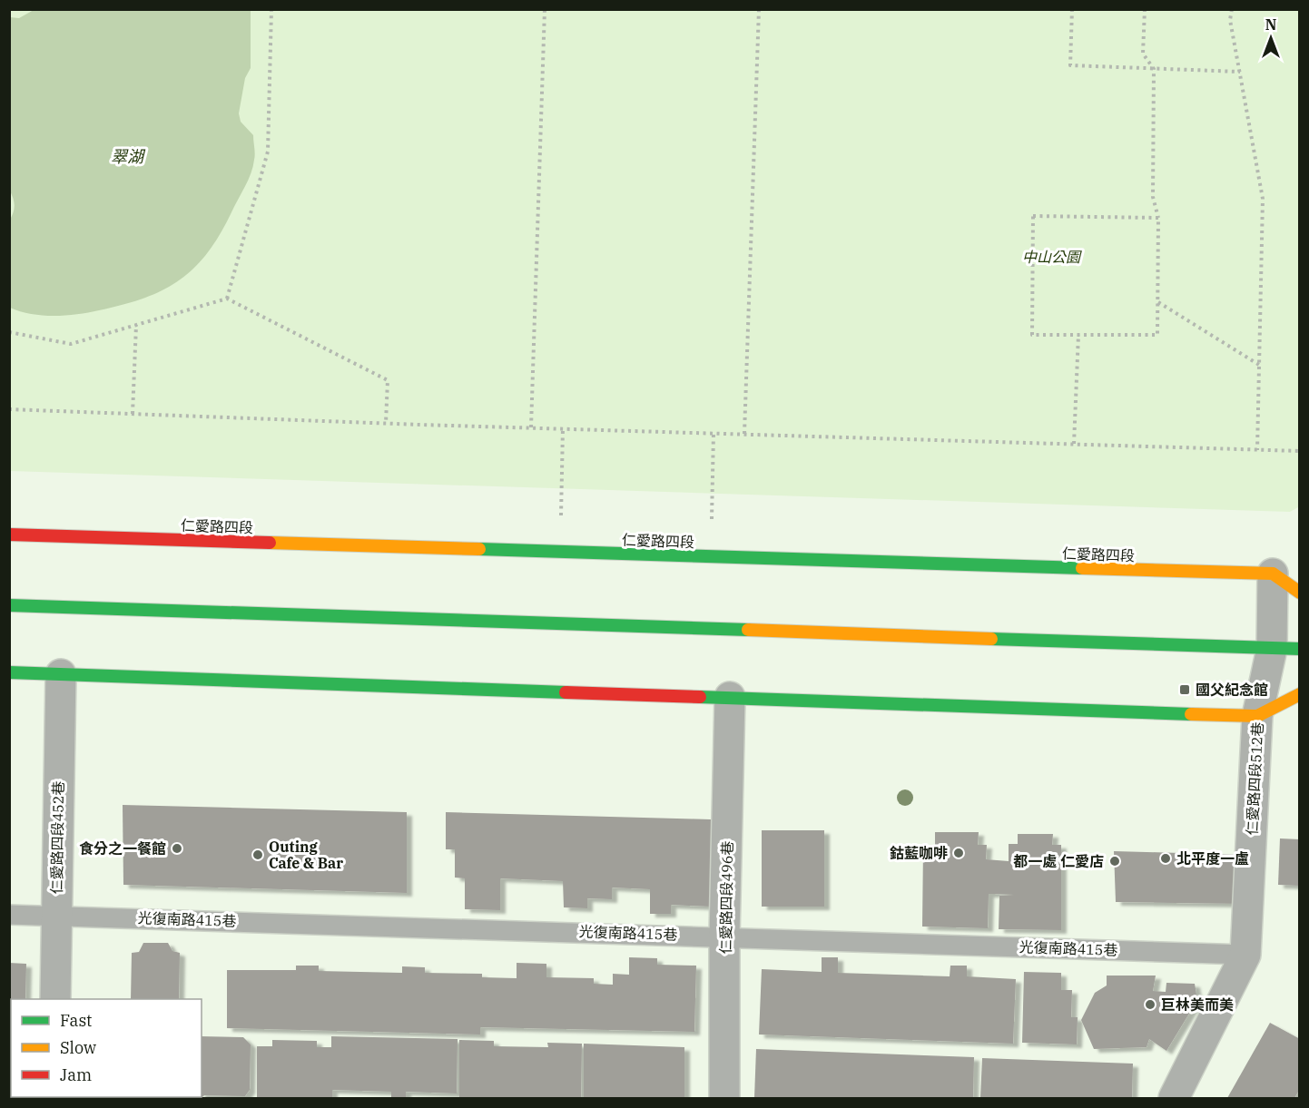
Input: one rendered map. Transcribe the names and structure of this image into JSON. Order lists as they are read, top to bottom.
{
  "streets": {
    "main road": ["仁愛路四段"],
    "street": ["仁愛路四段512巷", "仁愛路四段452巷", "仁愛路四段496巷"],
    "lane": ["光復南路415巷"]
  },
  "crossings": [
    ["仁愛路四段", "仁愛路四段512巷"],
    ["仁愛路四段512巷", "光復南路415巷"],
    ["仁愛路四段452巷", "光復南路415巷"],
    ["仁愛路四段496巷", "光復南路415巷"]
  ],
  "water": ["翠湖"],
  "parks": ["中山公園"],
  "places": {
    "transit": ["國父紀念館"],
    "other": [
      "食分之一餐館",
      "鈷藍咖啡",
      "Outing Cafe & Bar",
      "北平度一盧",
      "都一處 仁愛店",
      "巨林美而美"
    ]
  },
  "legend": ["Fast", "Slow", "Jam"],
  "north": "top"
}
